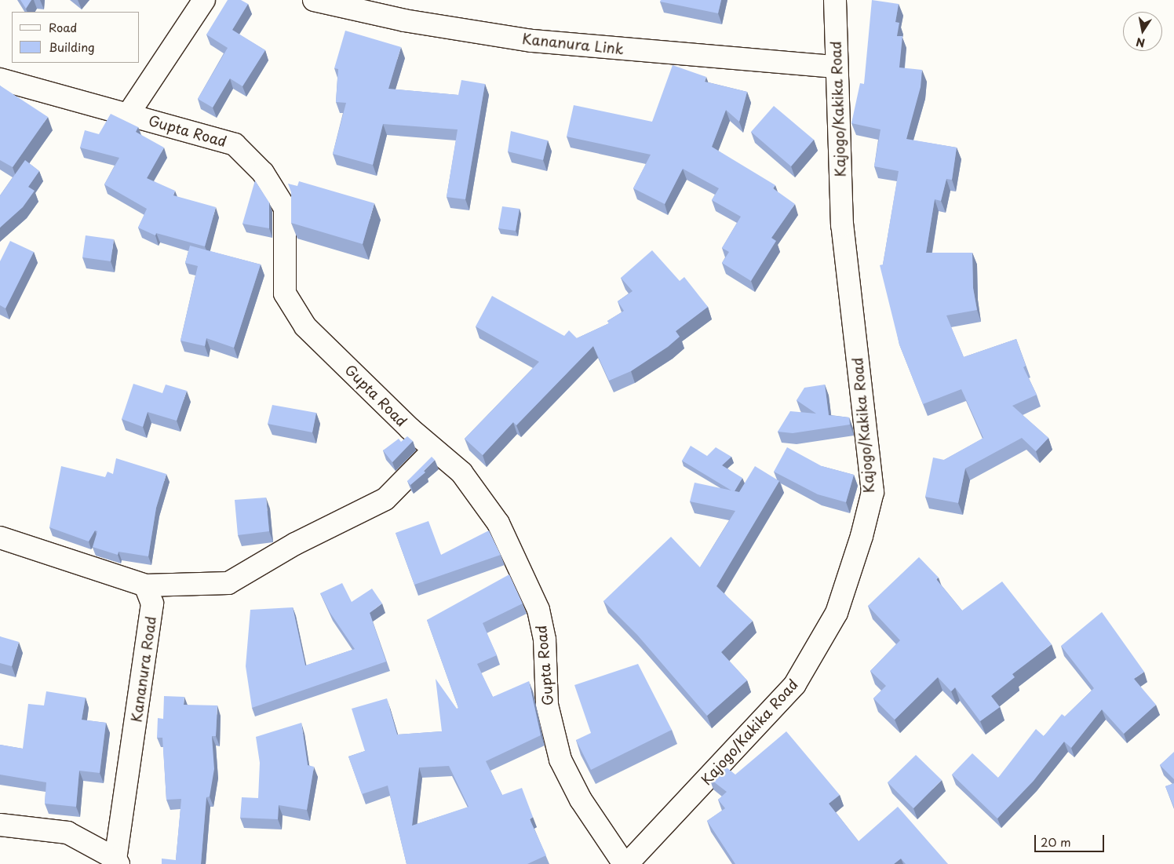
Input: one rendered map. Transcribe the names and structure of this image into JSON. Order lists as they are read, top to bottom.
{
  "streets": {
    "street": [
      "Kananura Link",
      "Kajogo/Kakika Road",
      "Gupta Road",
      "Kananura Road"
    ]
  },
  "crossings": [
    ["Kananura Link", "Kajogo/Kakika Road"]
  ],
  "legend": ["Road", "Building"],
  "scale_bar": "20 m",
  "north": "bottom"
}
